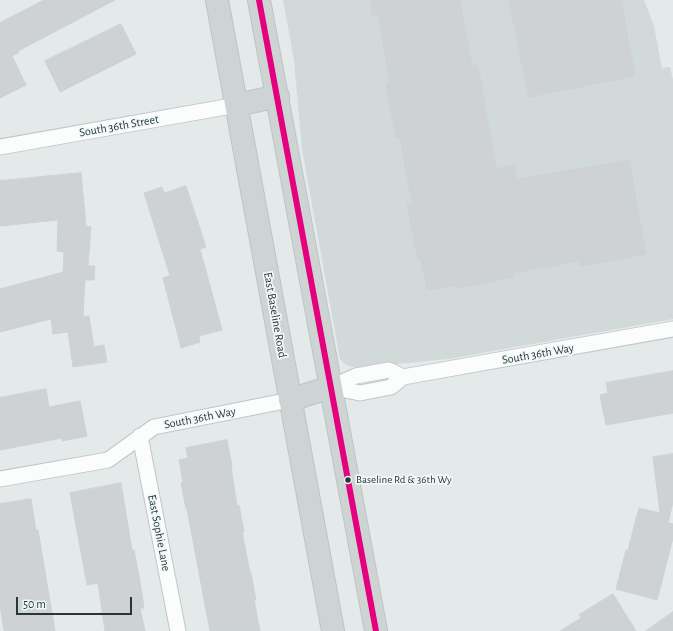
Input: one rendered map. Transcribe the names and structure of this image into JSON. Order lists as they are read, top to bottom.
{
  "streets": {
    "main road": ["East Baseline Road"],
    "street": ["South 36th Street", "South 36th Way", "East Sophie Lane"]
  },
  "crossings": [
    ["South 36th Street", "East Baseline Road"],
    ["East Baseline Road", "South 36th Way"],
    ["South 36th Way", "East Sophie Lane"]
  ],
  "places": ["Baseline Rd & 36th Wy"],
  "scale_bar": "50 m"
}
